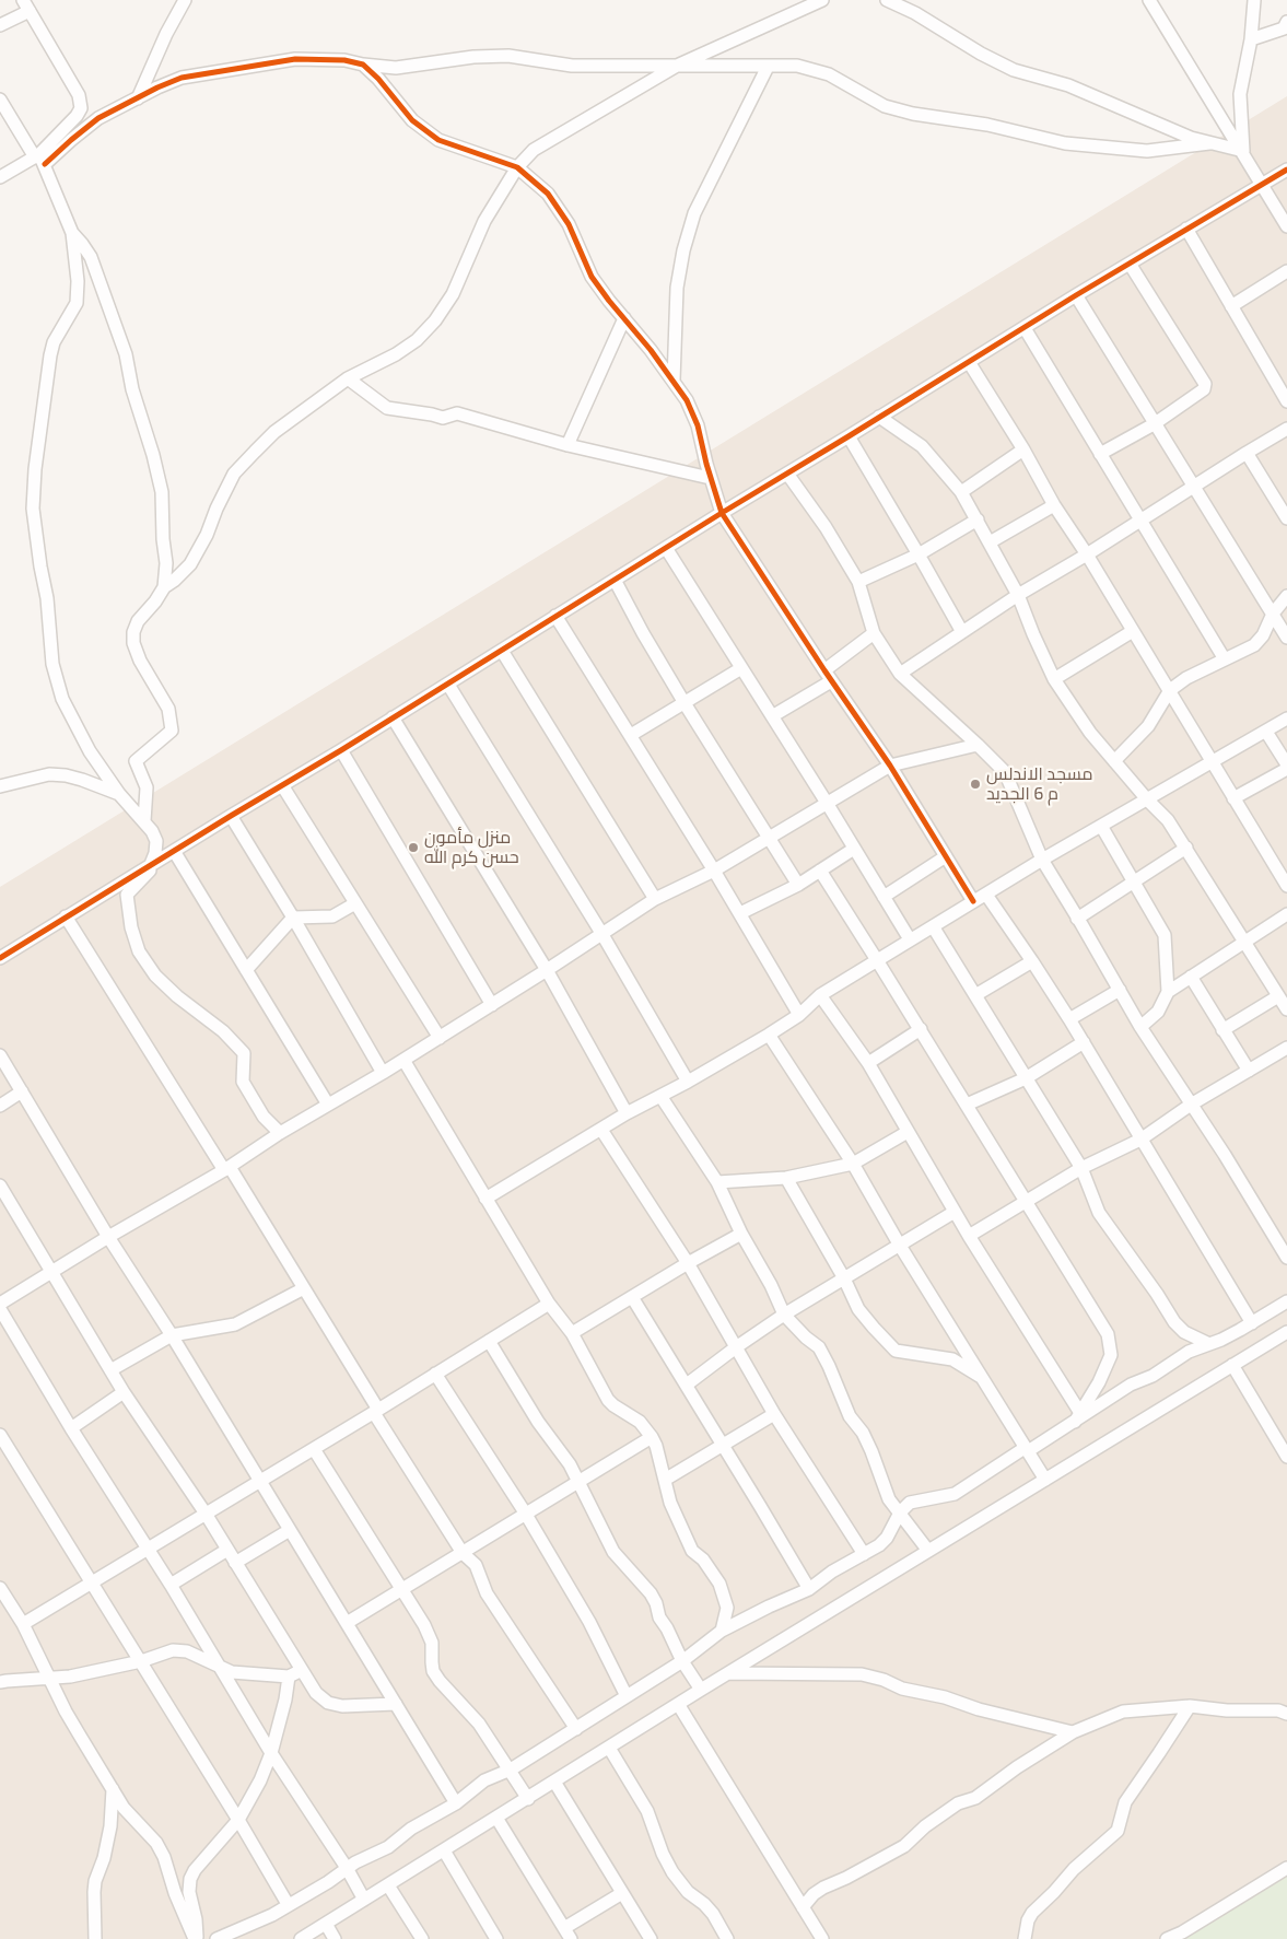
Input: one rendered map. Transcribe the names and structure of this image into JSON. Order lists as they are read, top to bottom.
{
  "places": ["مسجد الاندلس م 6 الجديد", "منزل مأمون حسن كرم الله"]
}
